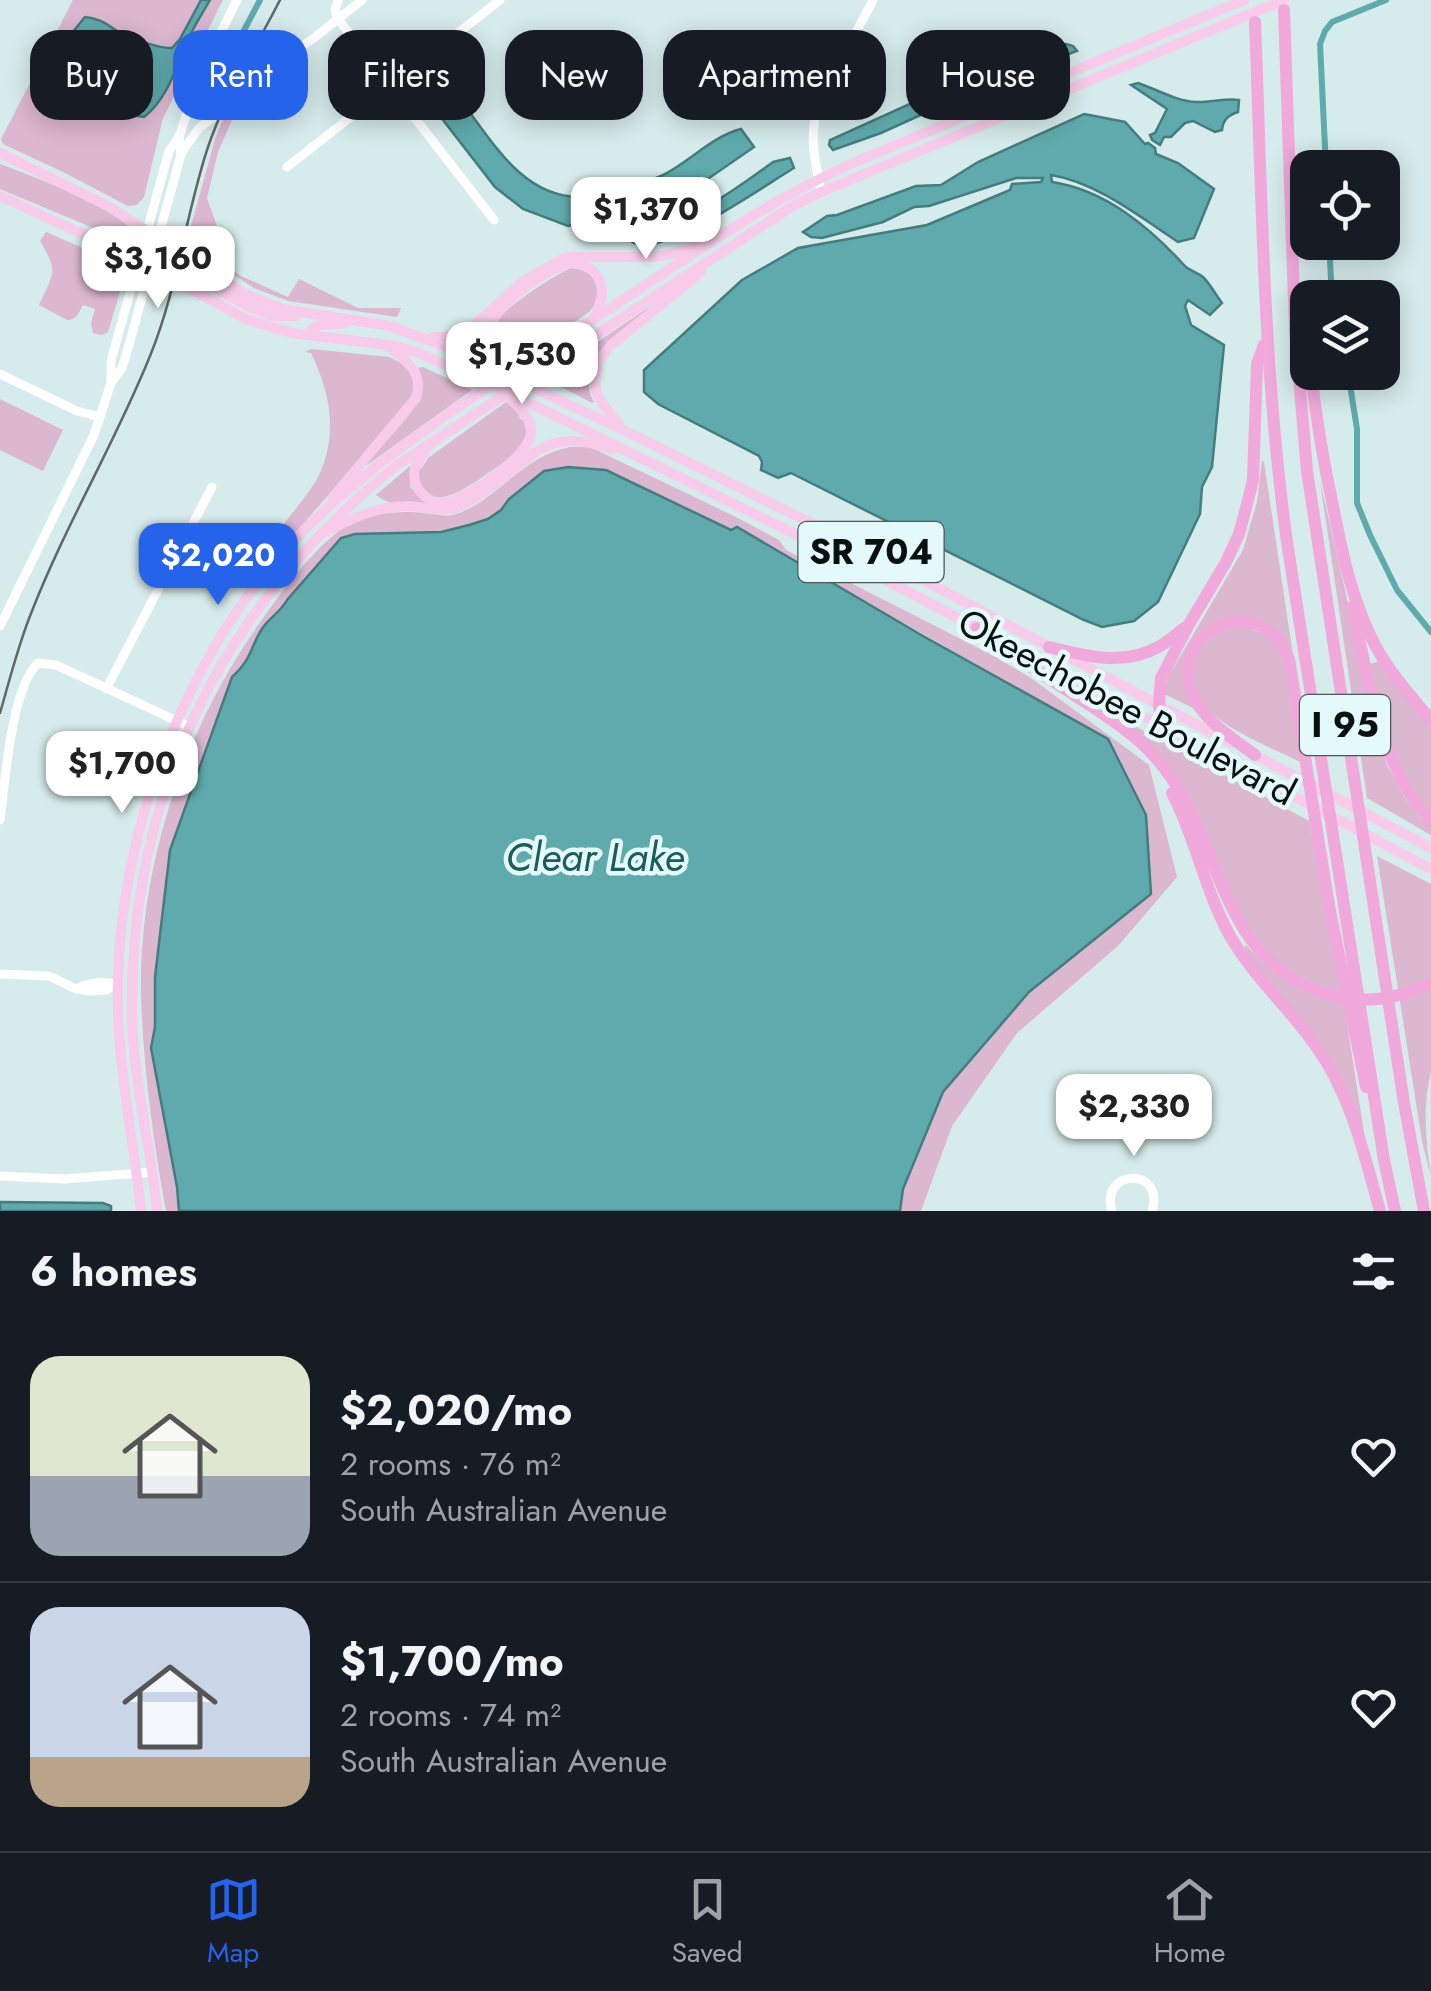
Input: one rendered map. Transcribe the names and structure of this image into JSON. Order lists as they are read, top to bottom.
{
  "streets": {
    "highway": ["I 95"],
    "main road": ["SR 704", "Okeechobee Boulevard"]
  },
  "water": ["Clear Lake"],
  "page": {
    "chip": [
      "Buy",
      "Rent",
      "Filters",
      "New",
      "Apartment",
      "House"
    ],
    "price": [
      "$1,370",
      "$3,160",
      "$1,530",
      "$2,020",
      "$1,700",
      "$2,330"
    ],
    "heading": "6 homes",
    "list": [
      {
        "name": "$2,020/mo",
        "note": "2 rooms · 76 m² · South Australian Avenue"
      },
      {
        "name": "$1,700/mo",
        "note": "2 rooms · 74 m² · South Australian Avenue"
      }
    ],
    "tabs": ["Map", "Saved", "Home"]
  }
}
